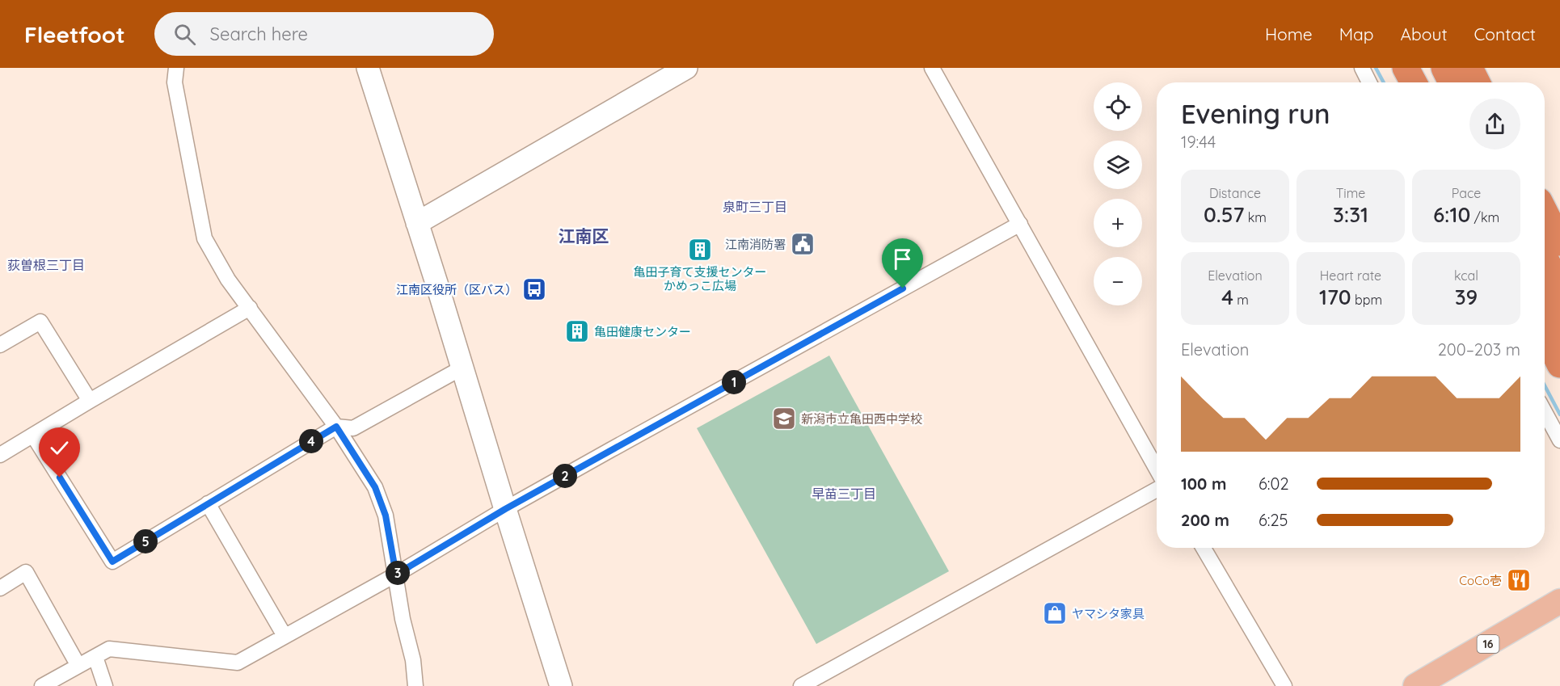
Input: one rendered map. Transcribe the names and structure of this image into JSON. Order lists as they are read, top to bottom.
{
  "streets": {
    "main road": ["16"]
  },
  "districts": [
    "泉町三丁目",
    "江南区",
    "荻曽根三丁目",
    "早苗三丁目"
  ],
  "places": {
    "public building": ["江南消防署"],
    "building": ["亀田子育て支援センター かめっこ広場", "亀田健康センター"],
    "bus stop": ["江南区役所（区バス）"],
    "school or university": ["新潟市立亀田西中学校"],
    "restaurant": ["CoCo壱"],
    "shop": ["ヤマシタ家具"]
  },
  "page": {
    "header": "Fleetfoot",
    "search": "Search here",
    "nav": [
      "Home",
      "Map",
      "About",
      "Contact"
    ],
    "map_buttons": ["+", "−"],
    "heading": ["Evening run", "19:44"],
    "stats": [
      ["Distance", "0.57 km"],
      ["Time", "3:31"],
      ["Pace", "6:10 /km"],
      ["Elevation", "4 m"],
      ["Heart rate", "170 bpm"],
      ["kcal", "39"]
    ],
    "chart": ["Elevation", "200–203 m"],
    "pins": [
      "1",
      "4",
      "2",
      "5",
      "3"
    ],
    "list": [
      {
        "name": "100 m",
        "note": "6:02"
      },
      {
        "name": "200 m",
        "note": "6:25"
      }
    ]
  }
}
